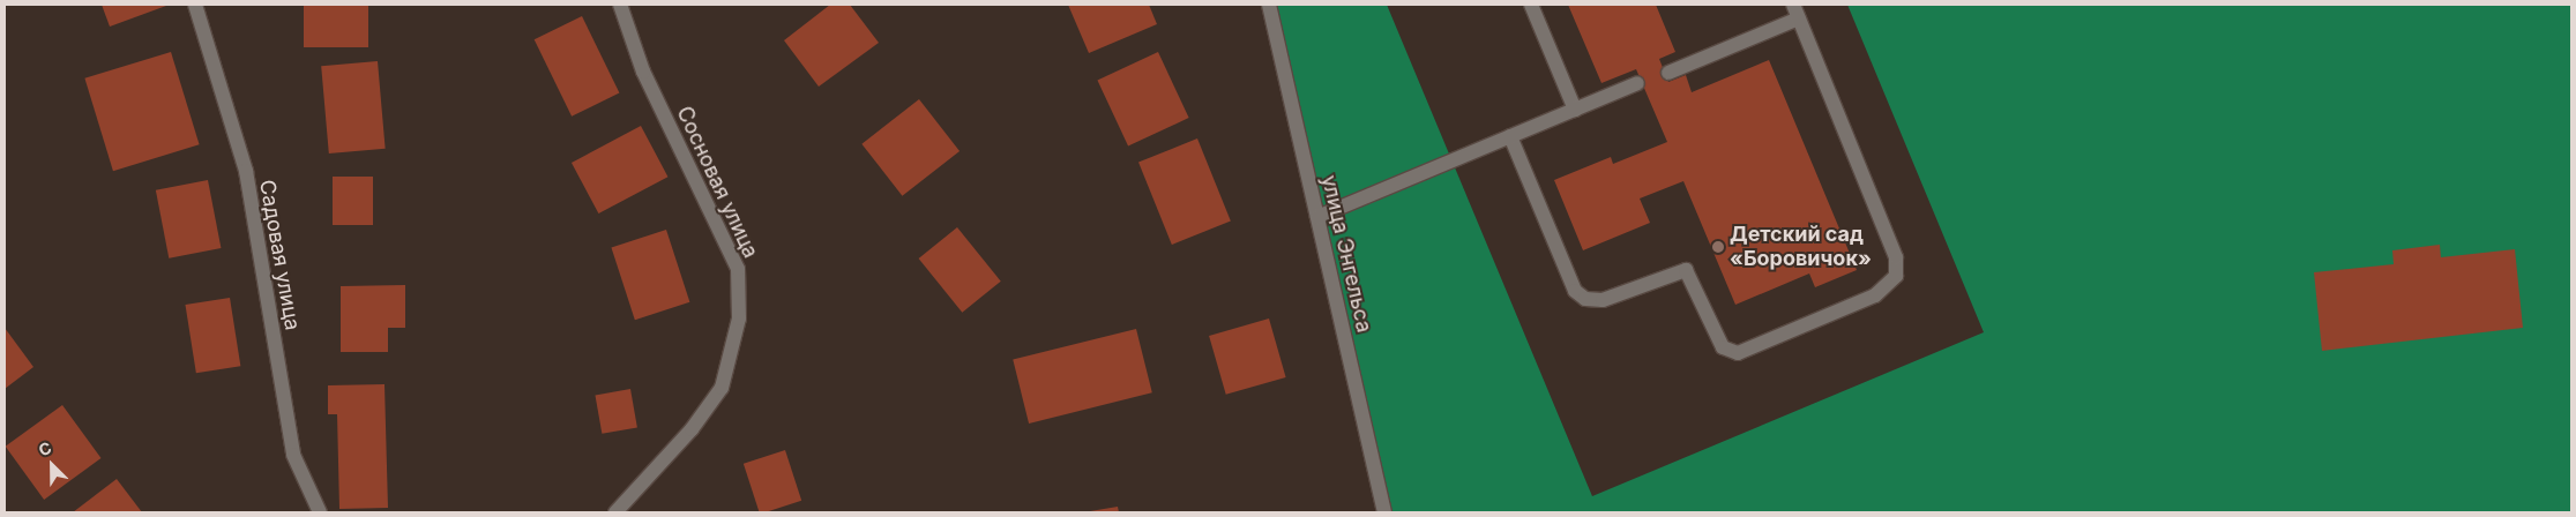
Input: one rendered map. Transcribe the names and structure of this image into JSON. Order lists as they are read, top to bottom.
{
  "streets": {
    "street": ["Сосновая улица", "улица Энгельса", "Садовая улица"]
  },
  "places": ["Детский сад «Боровичок»"],
  "north": "top left"
}
